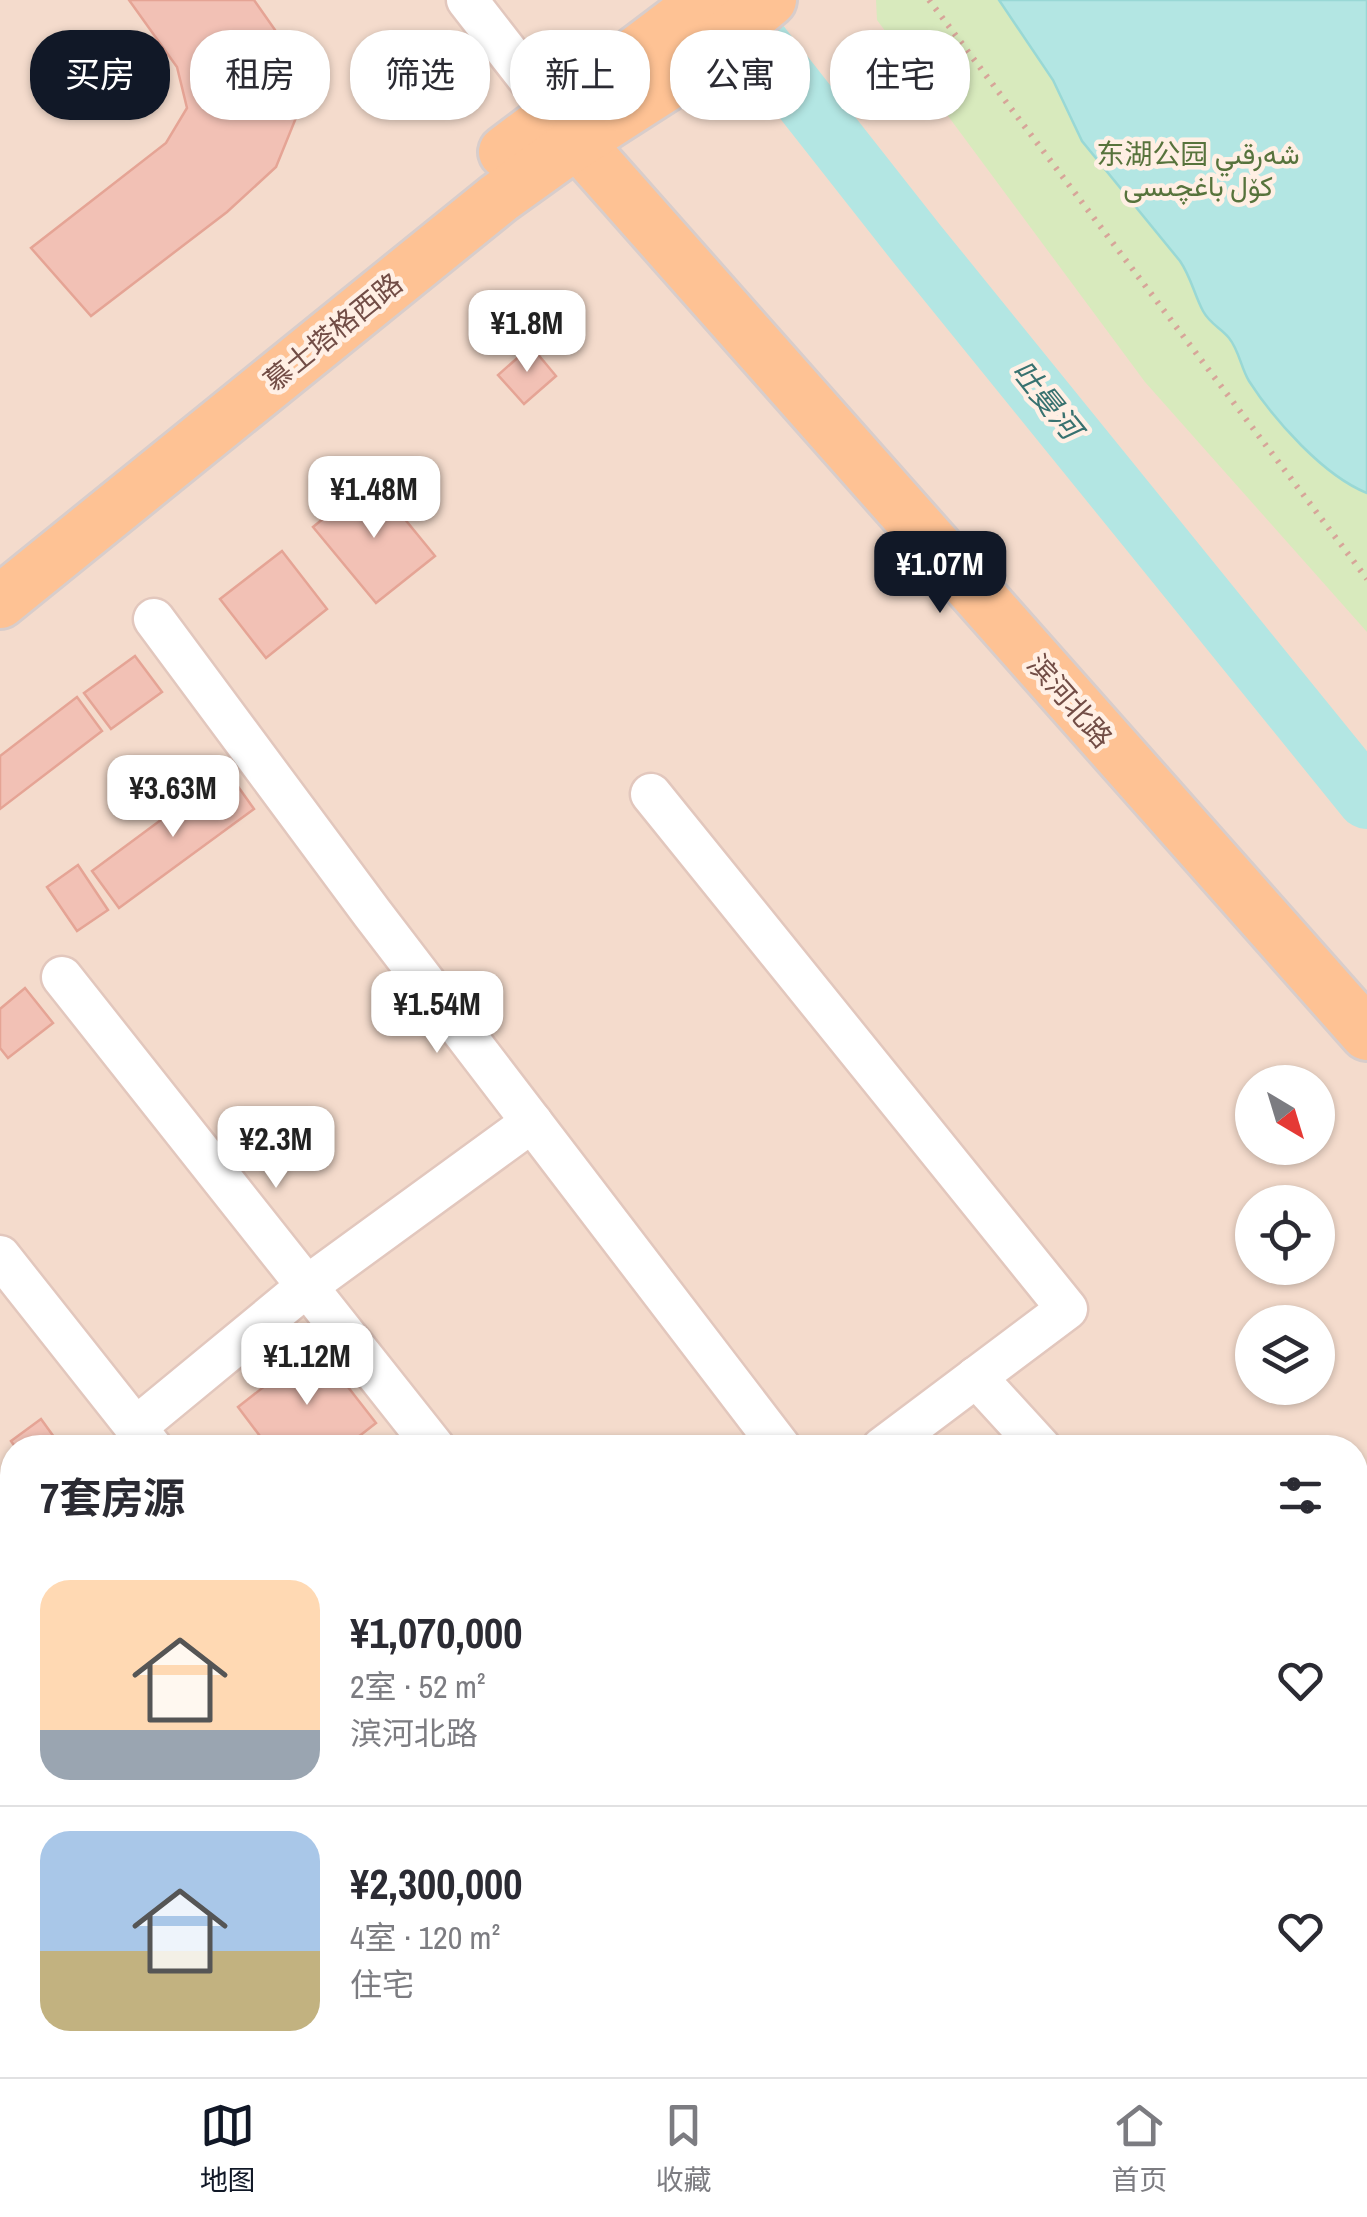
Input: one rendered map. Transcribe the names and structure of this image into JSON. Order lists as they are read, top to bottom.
{
  "streets": {
    "main road": ["慕士塔格西路", "滨河北路"]
  },
  "crossings": [
    ["慕士塔格西路", "滨河北路"]
  ],
  "water": ["吐曼河"],
  "parks": ["东湖公园 شەرقىي كۆل باغچىسى"],
  "north": "bottom right",
  "page": {
    "chip": [
      "买房",
      "租房",
      "筛选",
      "新上",
      "公寓",
      "住宅"
    ],
    "price": [
      "¥1.8M",
      "¥1.48M",
      "¥1.07M",
      "¥3.63M",
      "¥1.54M",
      "¥2.3M",
      "¥1.12M"
    ],
    "heading": "7套房源",
    "list": [
      {
        "name": "¥1,070,000",
        "note": "2室 · 52 m² · 滨河北路"
      },
      {
        "name": "¥2,300,000",
        "note": "4室 · 120 m² · 住宅"
      }
    ],
    "tabs": ["地图", "收藏", "首页"]
  }
}
